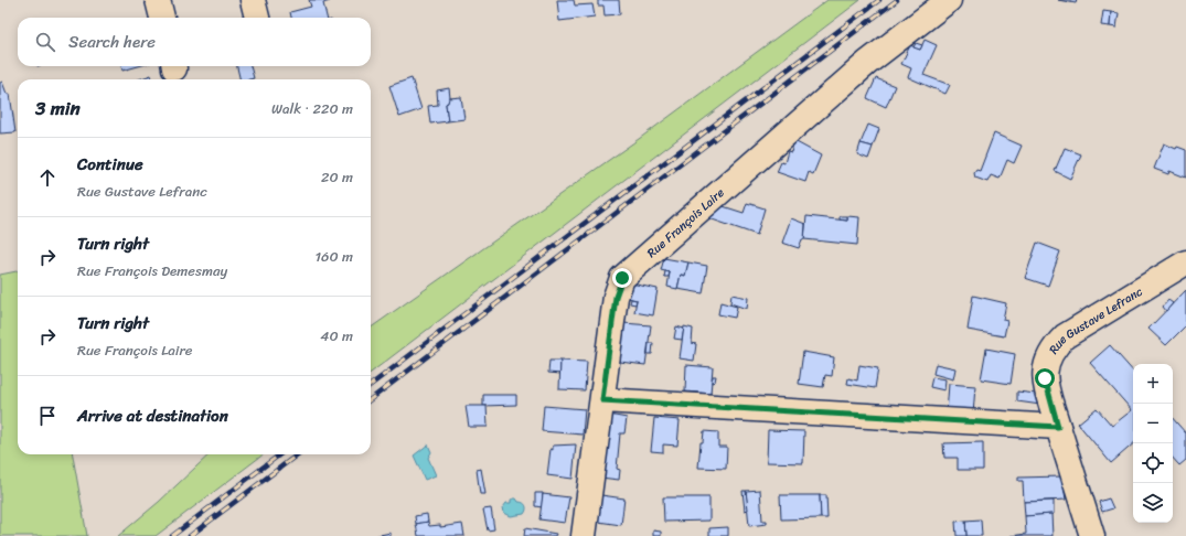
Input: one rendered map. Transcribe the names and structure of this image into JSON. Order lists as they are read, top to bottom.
{
  "streets": {
    "street": ["Rue François Laire", "Rue Gustave Lefranc"]
  },
  "page": {
    "search": "Search here",
    "heading": ["3 min", "Walk · 220 m"],
    "list": [
      ["Continue", "Rue Gustave Lefranc", "20 m"],
      ["Turn right", "Rue François Demesmay", "160 m"],
      ["Turn right", "Rue François Laire", "40 m"],
      "Arrive at destination"
    ],
    "map_buttons": ["+", "−"]
  }
}
